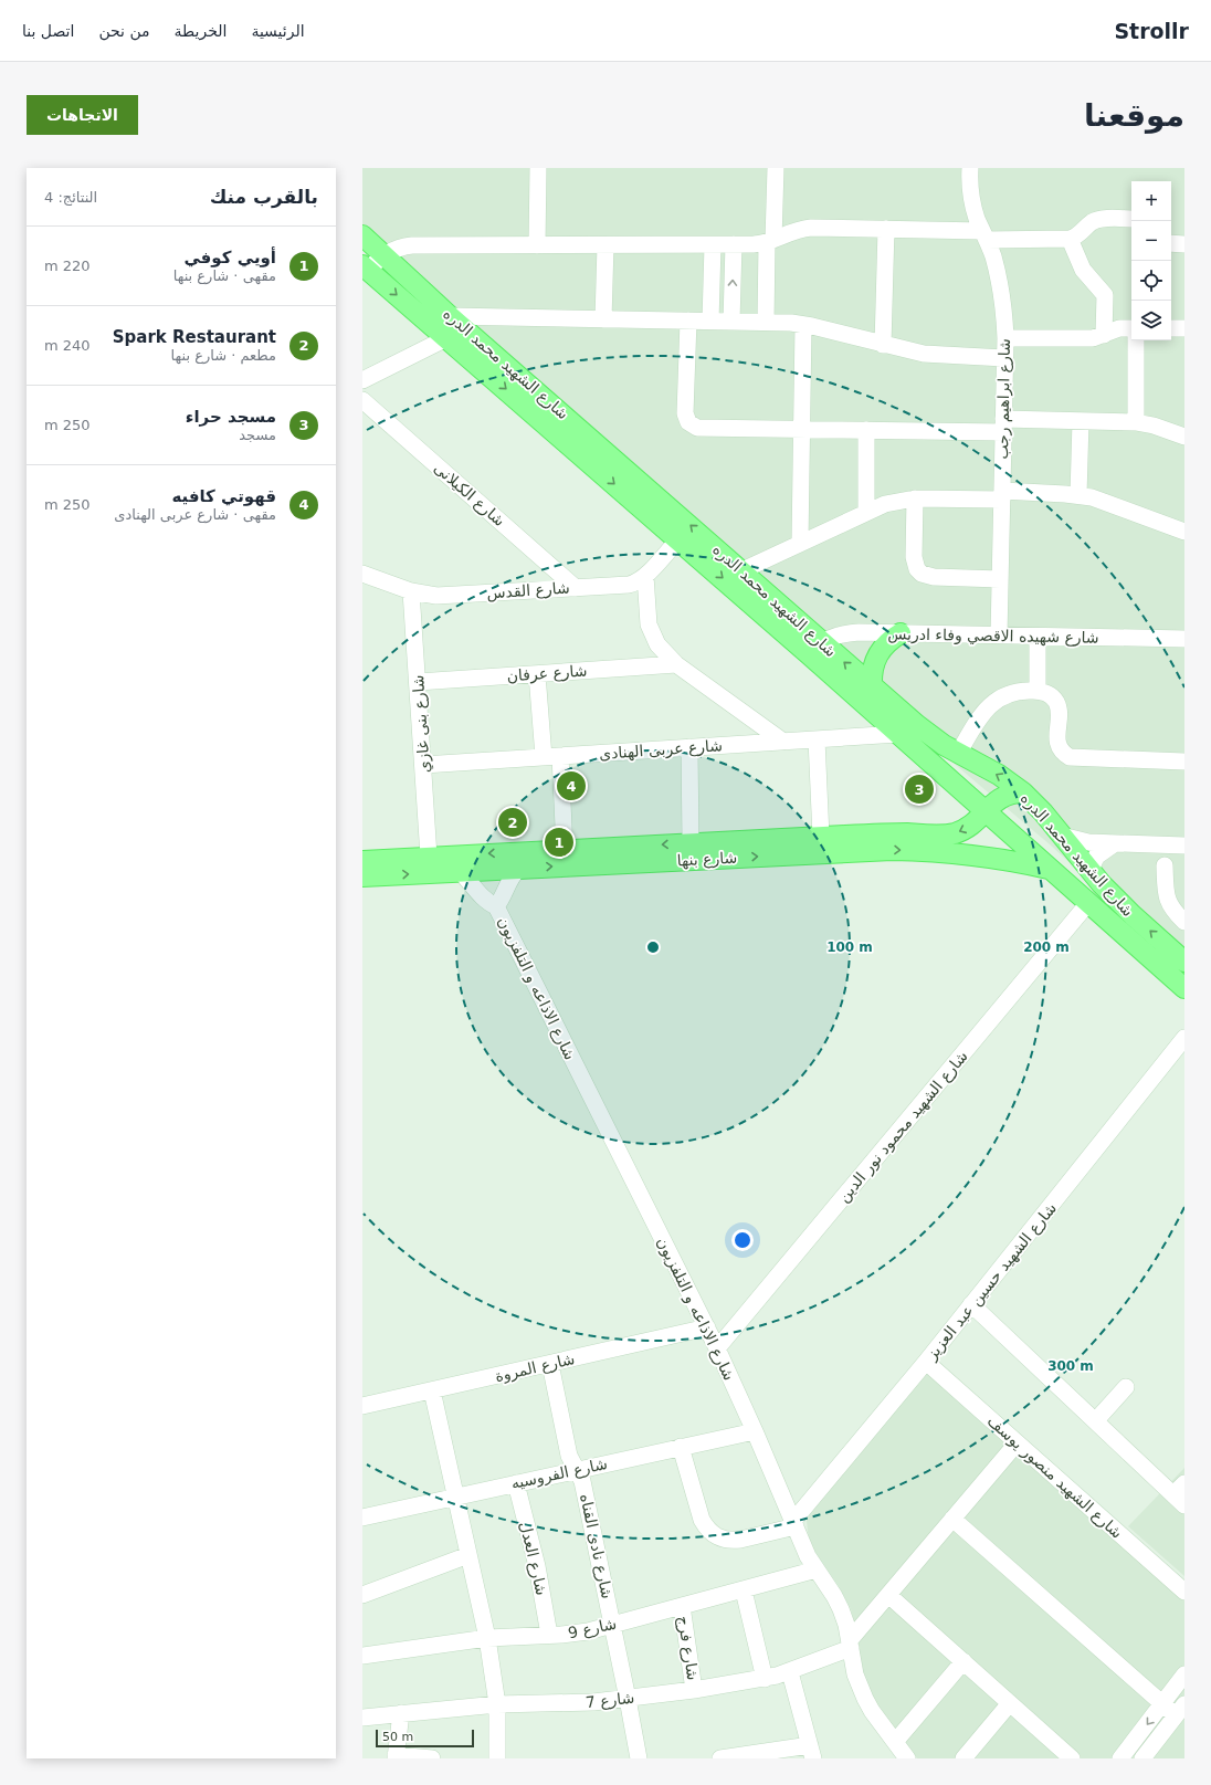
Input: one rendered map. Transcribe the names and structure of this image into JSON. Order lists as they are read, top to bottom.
{
  "streets": {
    "main road": ["شارع الشهيد محمد الدره", "شارع بنها"],
    "street": [
      "شارع ابراهيم رجب",
      "شارع الكيلانى",
      "شارع القدس",
      "شارع شهيده الاقصي وفاء ادريس",
      "شارع عرفان",
      "شارع بنى غازي",
      "شارع عربى الهنادى",
      "شارع الاذاعه و التلفزيون",
      "شارع الشهيد محمود نور الدين",
      "شارع الشهيد حسين عبد العزيز",
      "شارع المروة",
      "شارع الفروسيه",
      "شارع الشهيد منصور يوسف",
      "شارع نادى القناه",
      "شارع العدل",
      "شارع 9",
      "شارع فرج",
      "شارع 7"
    ]
  },
  "crossings": [
    ["شارع الشهيد محمد الدره", "شارع القدس"],
    ["شارع الشهيد محمد الدره", "شارع شهيده الاقصي وفاء ادريس"],
    ["شارع الشهيد محمد الدره", "شارع عربى الهنادى"],
    ["شارع الشهيد محمد الدره", "شارع بنها"],
    ["شارع الشهيد محمد الدره", "شارع الشهيد محمود نور الدين"],
    ["شارع ابراهيم رجب", "شارع شهيده الاقصي وفاء ادريس"],
    ["شارع الكيلانى", "شارع القدس"],
    ["شارع القدس", "شارع بنى غازي"],
    ["شارع عرفان", "شارع بنى غازي"],
    ["شارع بنى غازي", "شارع عربى الهنادى"],
    ["شارع بنى غازي", "شارع بنها"],
    ["شارع بنها", "شارع الاذاعه و التلفزيون"],
    ["شارع الاذاعه و التلفزيون", "شارع الشهيد محمود نور الدين"],
    ["شارع الاذاعه و التلفزيون", "شارع الشهيد حسين عبد العزيز"],
    ["شارع الاذاعه و التلفزيون", "شارع المروة"],
    ["شارع الاذاعه و التلفزيون", "شارع الفروسيه"],
    ["شارع الاذاعه و التلفزيون", "شارع 9"],
    ["شارع الاذاعه و التلفزيون", "شارع 7"],
    ["شارع الشهيد حسين عبد العزيز", "شارع الشهيد منصور يوسف"],
    ["شارع المروة", "شارع نادى القناه"],
    ["شارع الفروسيه", "شارع نادى القناه"],
    ["شارع الفروسيه", "شارع العدل"],
    ["شارع نادى القناه", "شارع 9"],
    ["شارع نادى القناه", "شارع 7"],
    ["شارع العدل", "شارع 9"],
    ["شارع 9", "شارع فرج"],
    ["شارع فرج", "شارع 7"]
  ],
  "scale_bar": "50 m",
  "page": {
    "header": "Strollr",
    "nav": [
      "الرئيسية",
      "الخريطة",
      "من نحن",
      "اتصل بنا"
    ],
    "buttons": "الاتجاهات",
    "title": "موقعنا",
    "heading": ["بالقرب منك", "النتائج: 4"],
    "map_buttons": ["+", "−"],
    "list": [
      {
        "mark": "1",
        "name": "أويي كوفي",
        "note": "مقهى · شارع بنها",
        "value": "220 m"
      },
      {
        "mark": "2",
        "name": "Spark Restaurant",
        "note": "مطعم · شارع بنها",
        "value": "240 m"
      },
      {
        "mark": "3",
        "name": "مسجد حراء",
        "note": "مسجد",
        "value": "250 m"
      },
      {
        "mark": "4",
        "name": "قهوتي كافيه",
        "note": "مقهى · شارع عربى الهنادى",
        "value": "250 m"
      }
    ],
    "pins": [
      "4",
      "3",
      "2",
      "1"
    ],
    "scale": "50 m"
  },
  "rings": ["100 m", "200 m", "300 m"]
}
